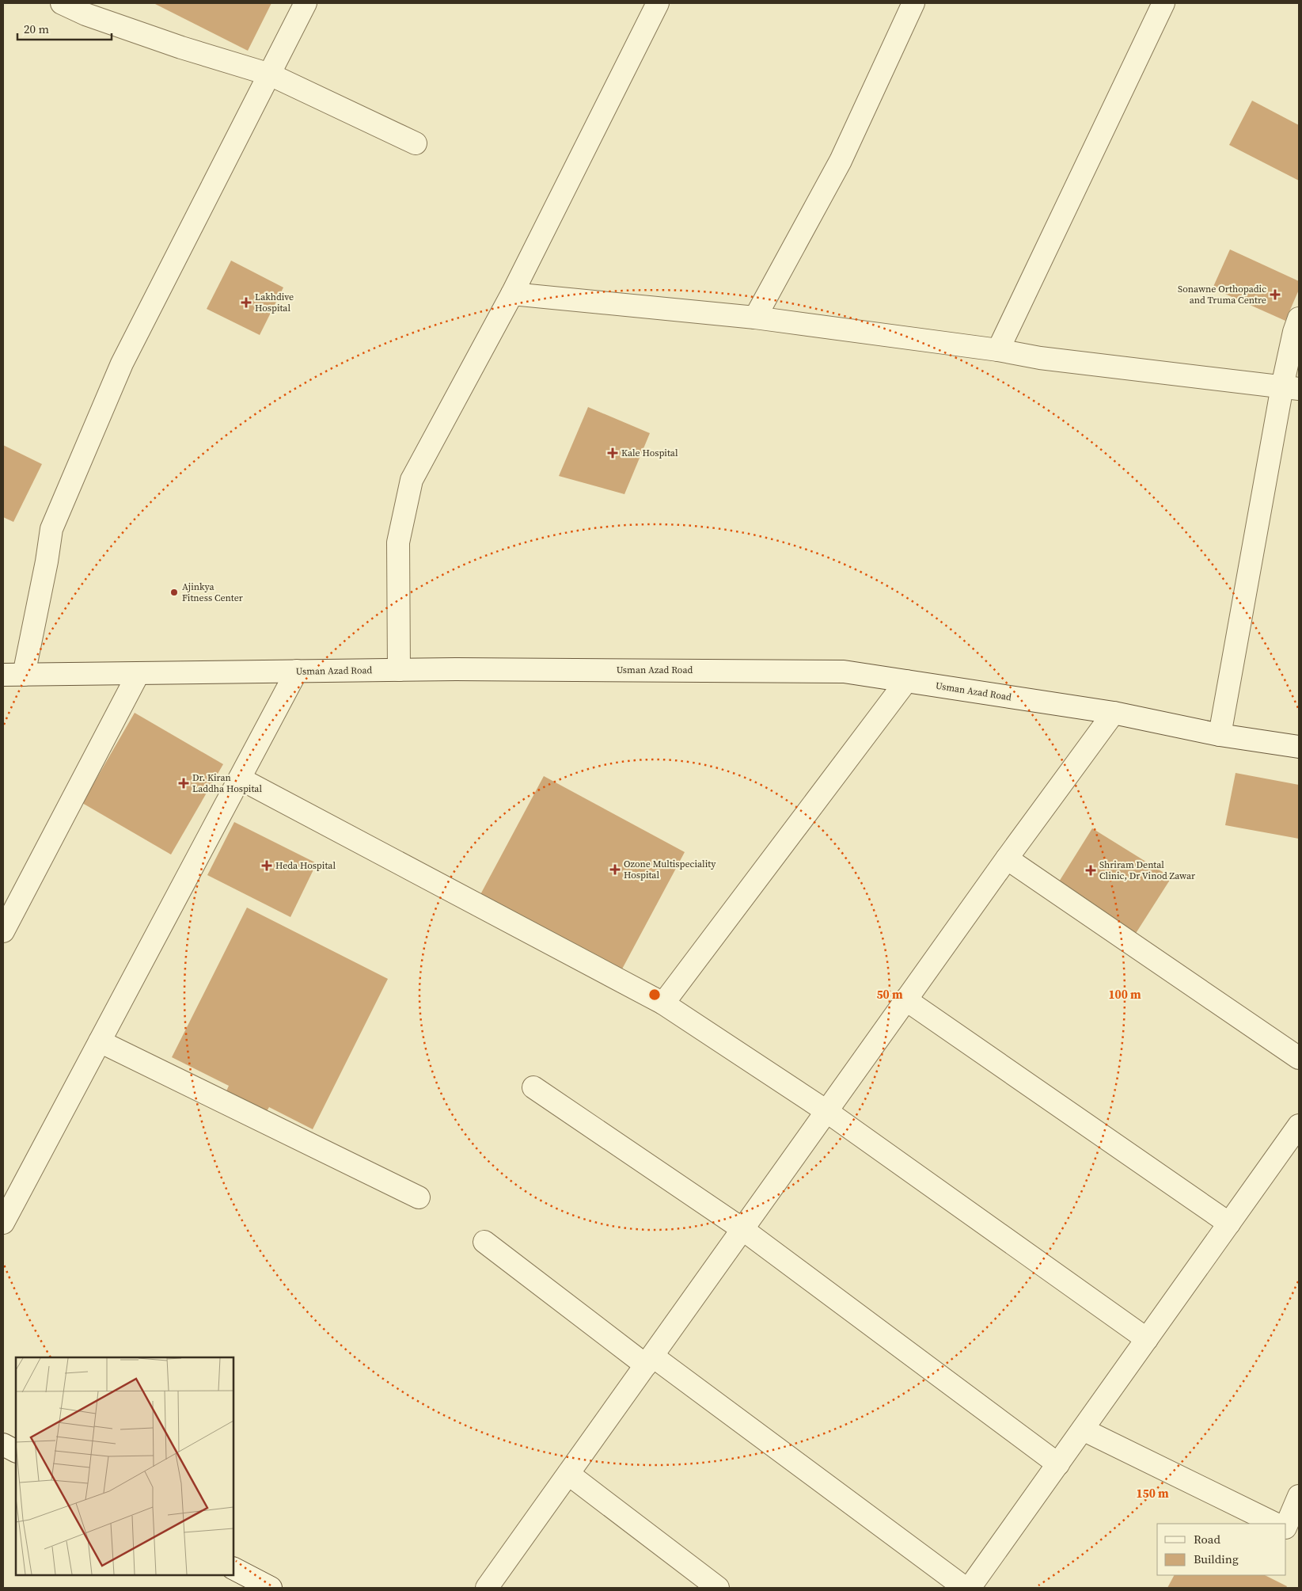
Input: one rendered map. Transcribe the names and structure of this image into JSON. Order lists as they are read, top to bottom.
{
  "streets": {
    "street": ["Usman Azad Road"]
  },
  "places": {
    "health": [
      "Sonawne Orthopadic and Truma Centre",
      "Lakhdive Hospital",
      "Kale Hospital",
      "Dr. Kiran Laddha Hospital",
      "Heda Hospital",
      "Ozone Multispeciality Hospital",
      "Shriram Dental Clinic, Dr Vinod Zawar"
    ],
    "other": ["Ajinkya Fitness Center"]
  },
  "legend": ["Road", "Building"],
  "scale_bar": "20 m",
  "rings": ["50 m", "100 m", "150 m"]
}
